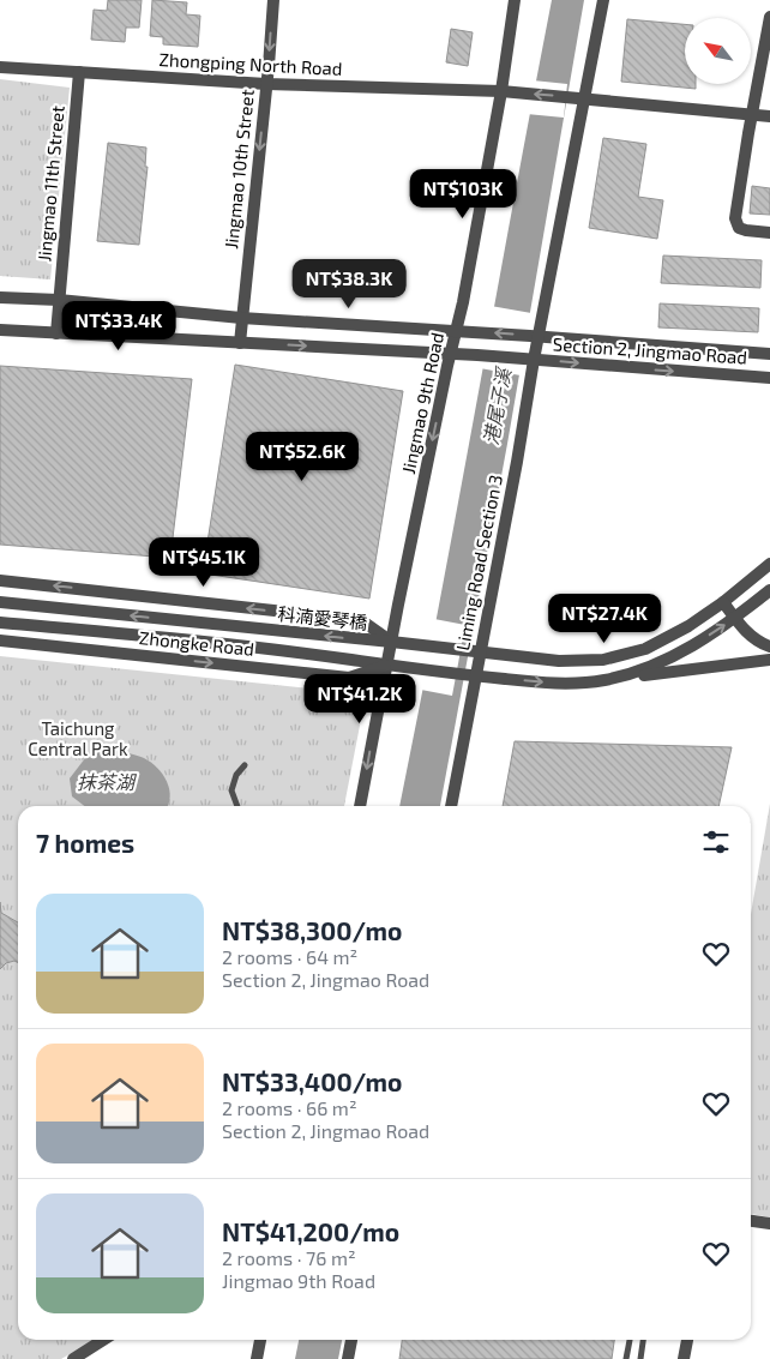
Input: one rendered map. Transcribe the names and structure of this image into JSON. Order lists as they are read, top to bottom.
{
  "streets": {
    "street": [
      "Zhongping North Road",
      "Jingmao 10th Street",
      "Jingmao 11th Street",
      "Section 2, Jingmao Road",
      "Jingmao 9th Road",
      "Liming Road Section 3",
      "科湳愛琴橋",
      "Zhongke Road"
    ]
  },
  "crossings": [
    ["Zhongping North Road", "Jingmao 10th Street"],
    ["Zhongping North Road", "Jingmao 11th Street"],
    ["Zhongping North Road", "Jingmao 9th Road"],
    ["Zhongping North Road", "Liming Road Section 3"],
    ["Section 2, Jingmao Road", "Jingmao 9th Road"],
    ["Section 2, Jingmao Road", "Liming Road Section 3"],
    ["Jingmao 9th Road", "科湳愛琴橋"],
    ["Jingmao 9th Road", "Zhongke Road"],
    ["Liming Road Section 3", "科湳愛琴橋"],
    ["科湳愛琴橋", "Zhongke Road"]
  ],
  "one_way": ["Jingmao 10th Street", "Jingmao 9th Road"],
  "water": ["港尾子溪", "抹茶湖"],
  "parks": ["Taichung Central Park"],
  "north": "top left",
  "page": {
    "price": [
      "NT$103K",
      "NT$38.3K",
      "NT$33.4K",
      "NT$52.6K",
      "NT$45.1K",
      "NT$27.4K",
      "NT$41.2K"
    ],
    "heading": "7 homes",
    "list": [
      {
        "name": "NT$38,300/mo",
        "note": "2 rooms · 64 m² · Section 2, Jingmao Road"
      },
      {
        "name": "NT$33,400/mo",
        "note": "2 rooms · 66 m² · Section 2, Jingmao Road"
      },
      {
        "name": "NT$41,200/mo",
        "note": "2 rooms · 76 m² · Jingmao 9th Road"
      }
    ]
  }
}
